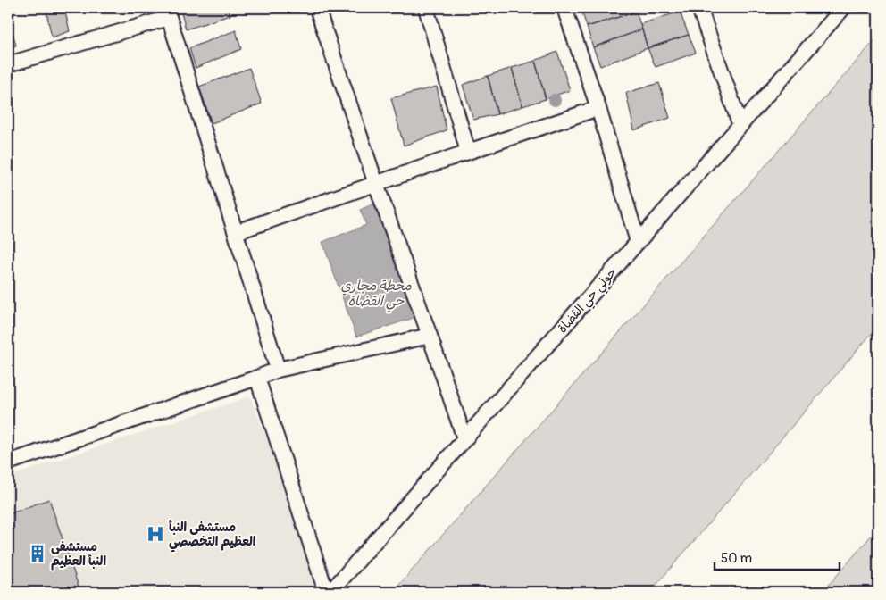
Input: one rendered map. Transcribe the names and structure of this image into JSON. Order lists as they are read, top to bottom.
{
  "streets": {
    "street": ["حولي حي القضاة"]
  },
  "water": ["محطة مجاري حي القضاة"],
  "places": {
    "hospital": ["مستشفى النبأ العظيم التخصصي"],
    "building": ["مستشفى النبأ العظيم"]
  },
  "scale_bar": "50 m"
}
